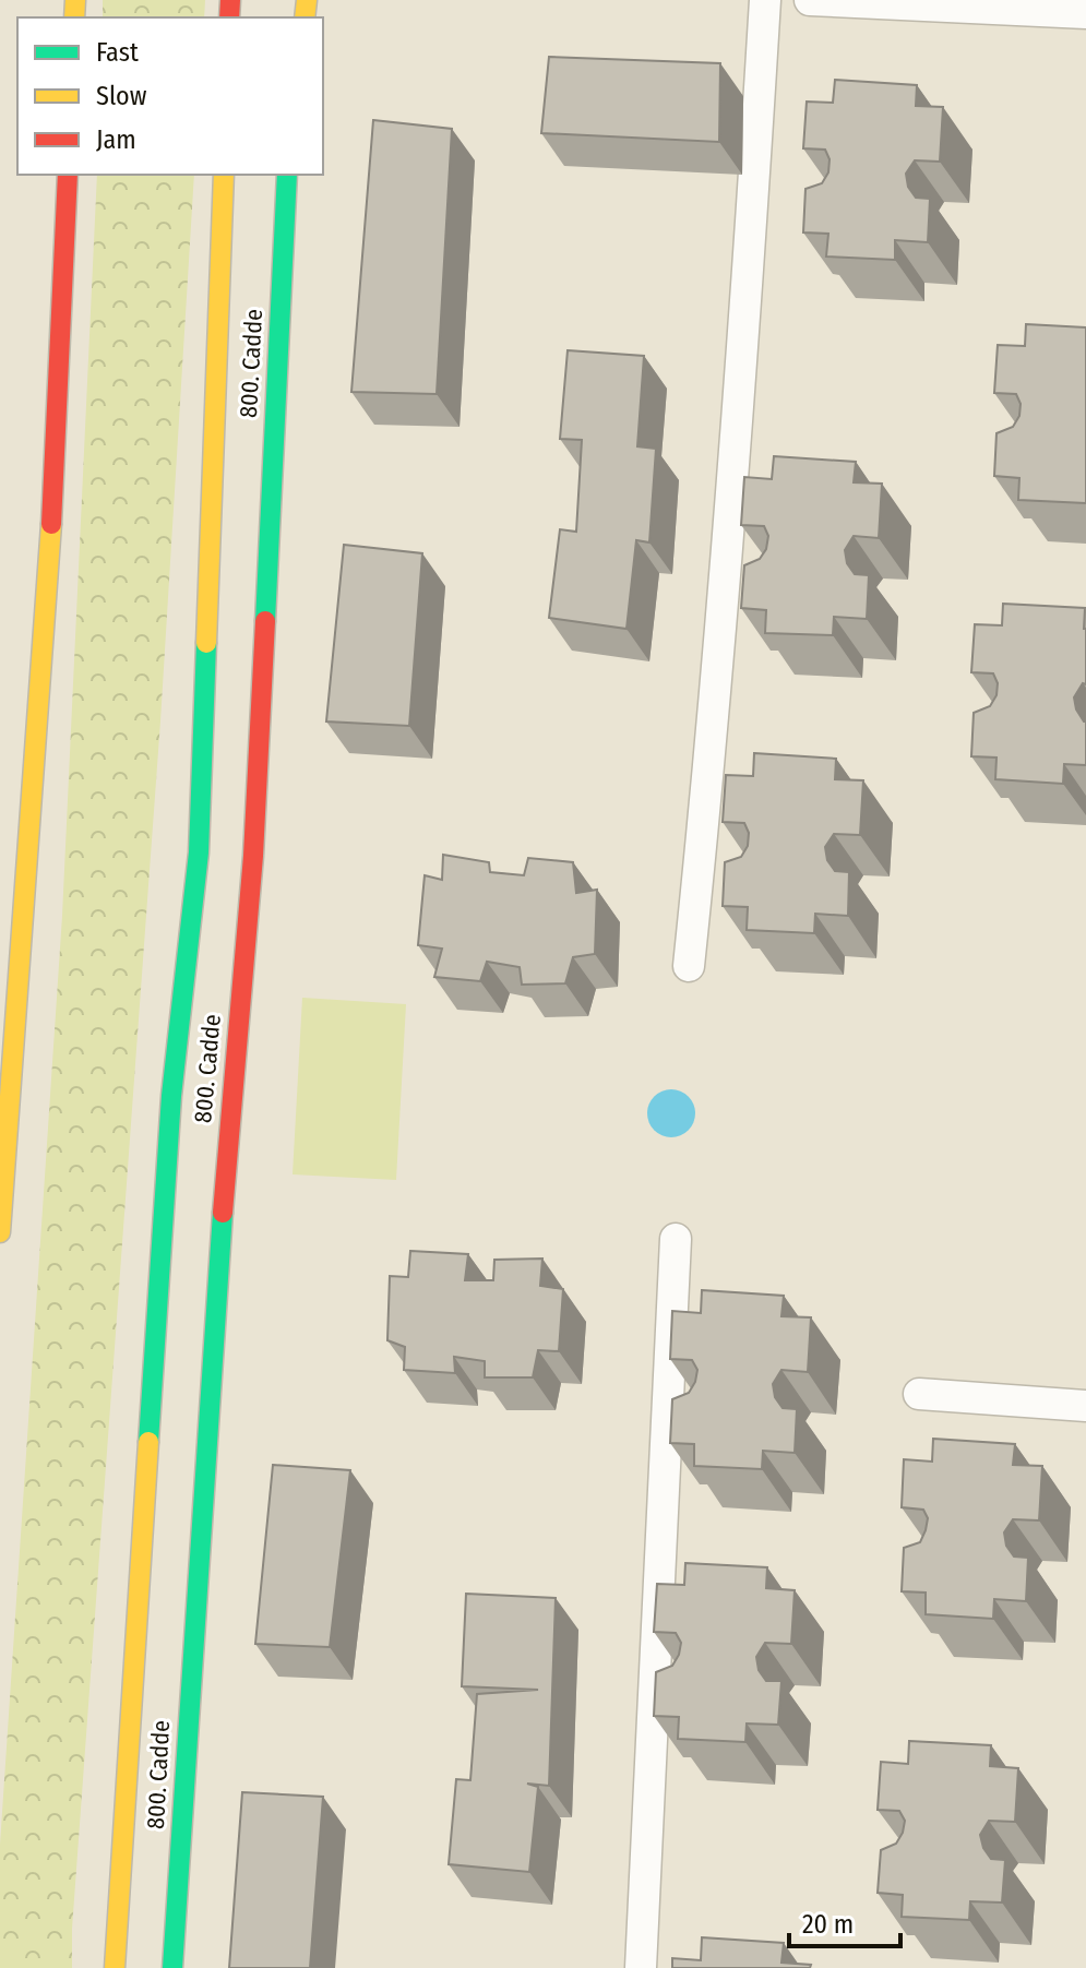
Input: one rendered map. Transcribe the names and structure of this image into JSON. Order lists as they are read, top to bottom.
{
  "streets": {
    "street": ["800. Cadde"]
  },
  "legend": ["Fast", "Slow", "Jam"],
  "scale_bar": "20 m"
}
